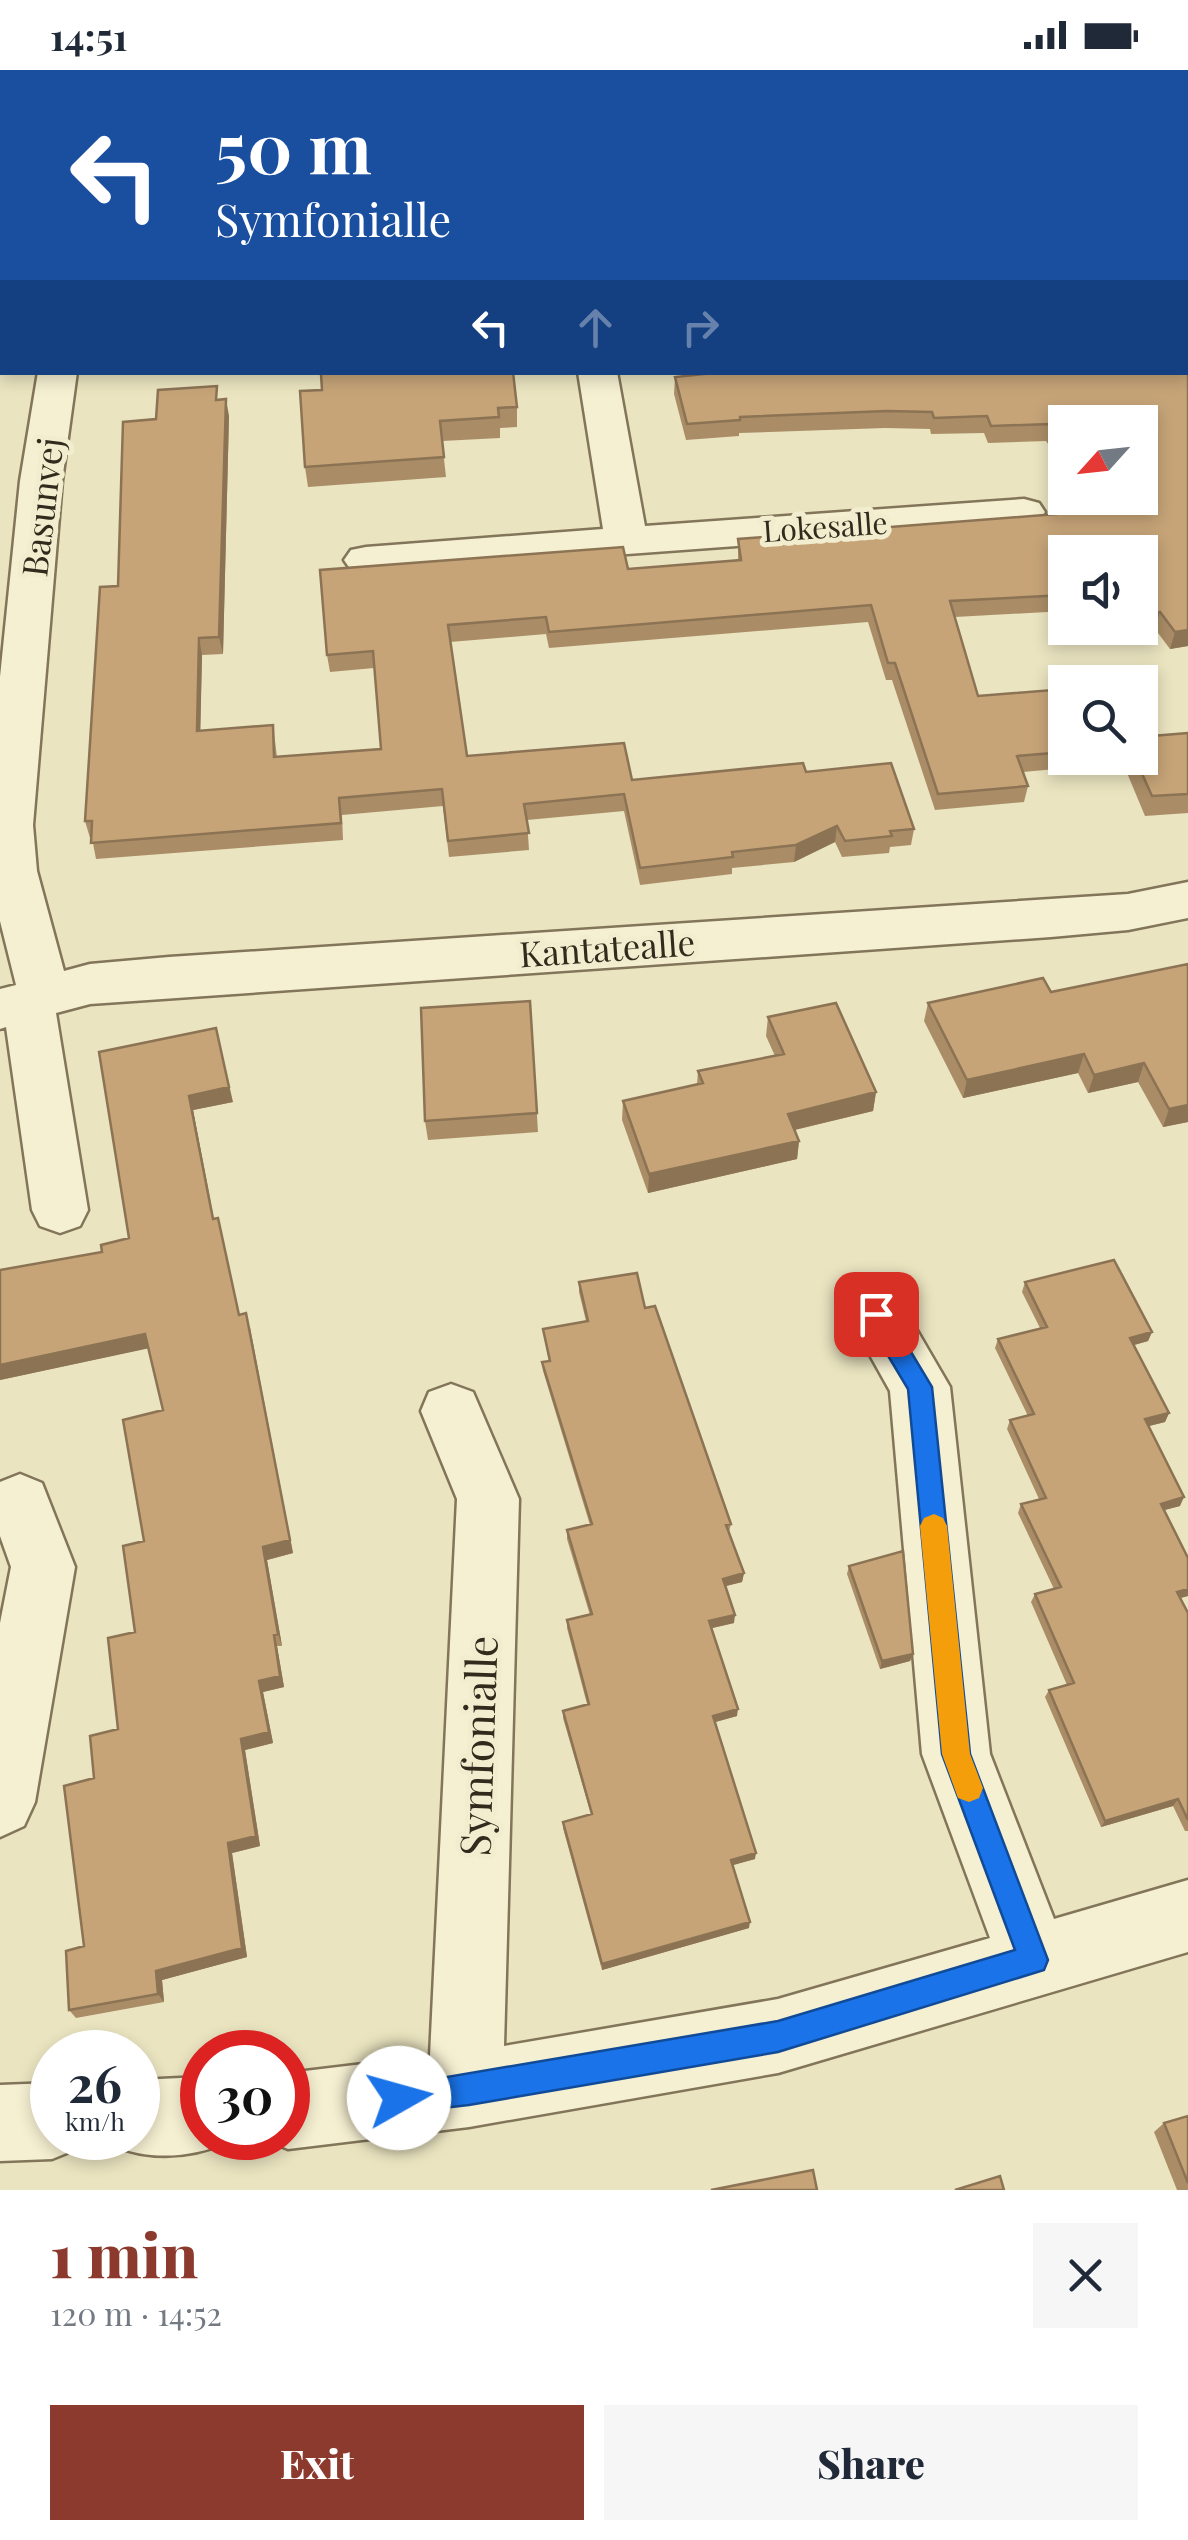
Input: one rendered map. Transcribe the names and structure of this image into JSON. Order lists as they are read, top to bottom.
{
  "streets": {
    "street": [
      "Basunvej",
      "Lokesalle",
      "Kantatealle",
      "Symfonialle"
    ]
  },
  "crossings": [
    ["Basunvej", "Kantatealle"]
  ],
  "north": "bottom left",
  "page": {
    "status": "14:51",
    "turn": ["50 m", "Symfonialle"],
    "speed": "26 km/h",
    "limit": "30",
    "heading": ["1 min", "120 m · 14:52"],
    "buttons": ["Exit", "Share"]
  }
}
